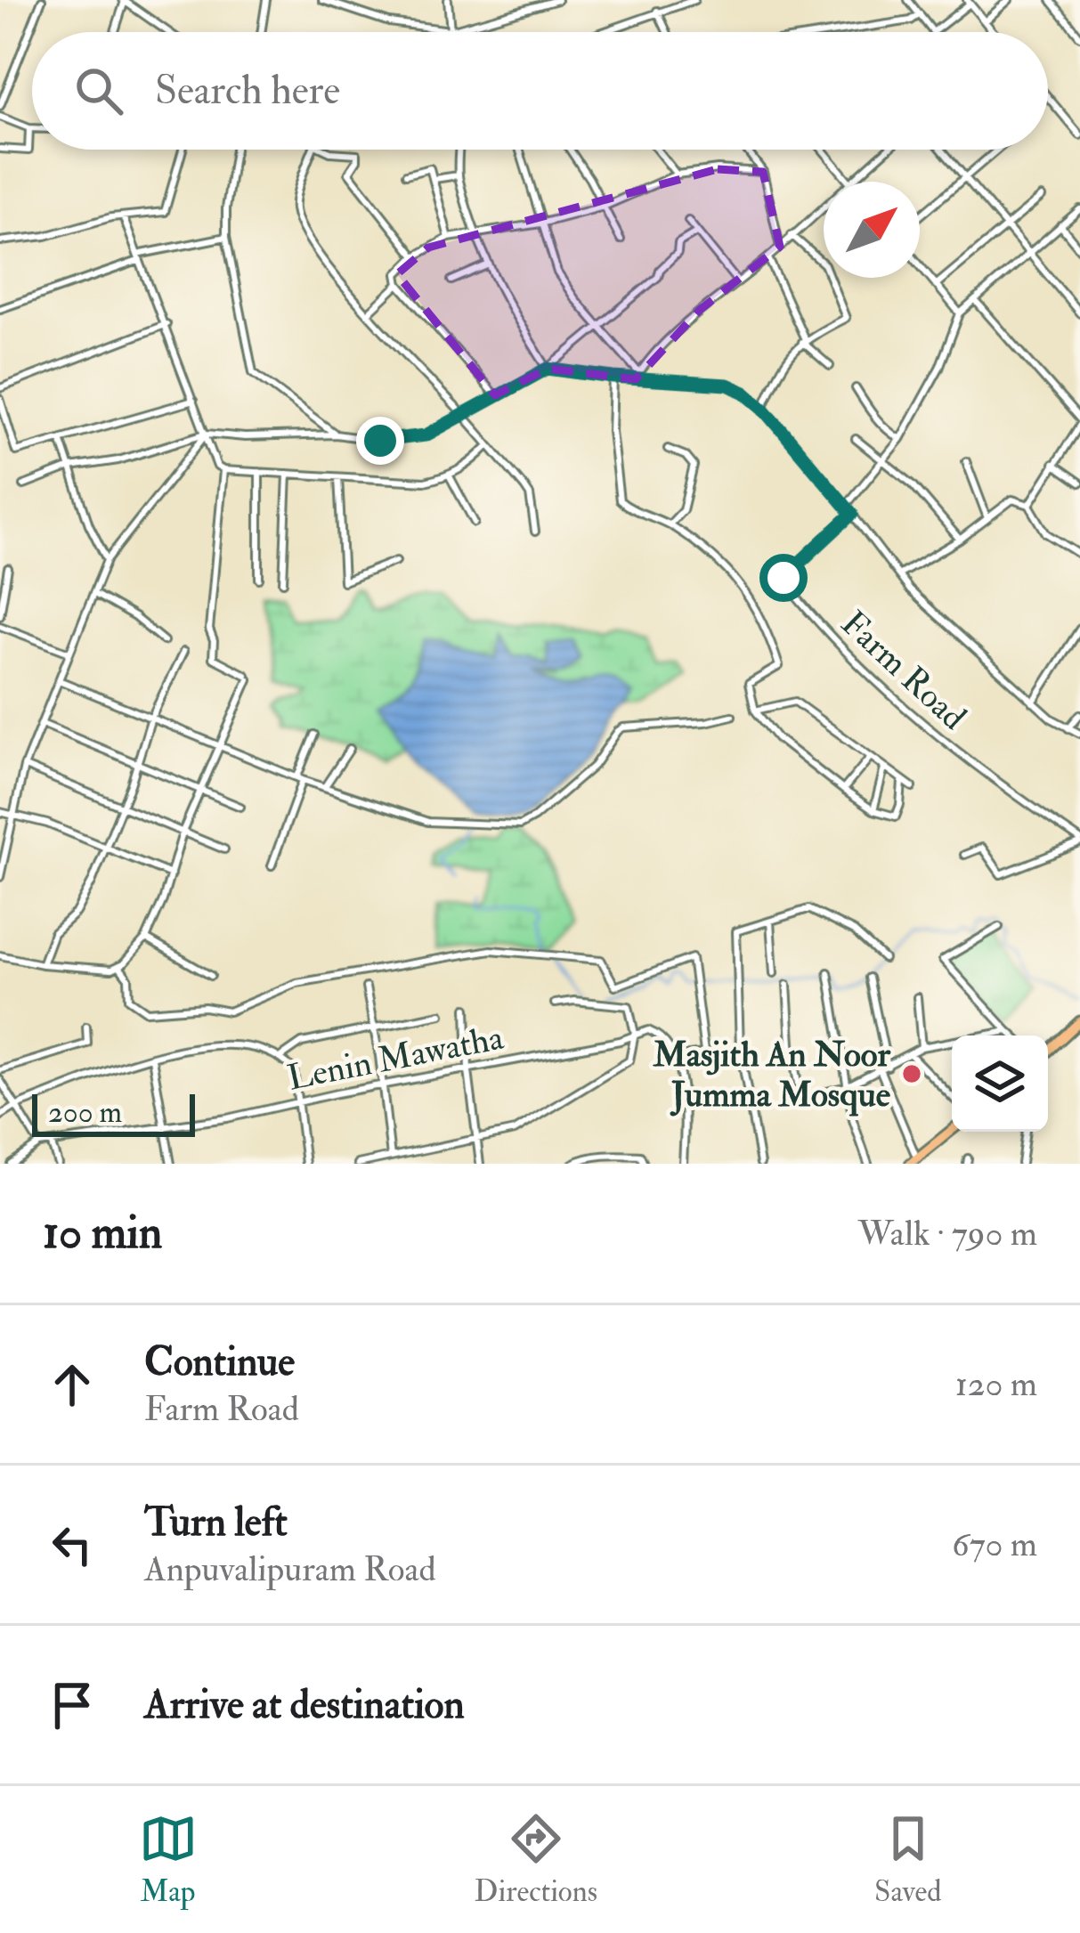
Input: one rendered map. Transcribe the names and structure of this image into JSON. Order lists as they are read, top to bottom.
{
  "streets": {
    "street": ["Farm Road", "Lenin Mawatha"]
  },
  "places": ["Masjith An Noor Jumma Mosque"],
  "scale_bar": "200 m",
  "north": "top right",
  "page": {
    "search": "Search here",
    "scale": "200 m",
    "heading": ["10 min", "Walk · 790 m"],
    "list": [
      ["Continue", "Farm Road", "120 m"],
      ["Turn left", "Anpuvalipuram Road", "670 m"],
      "Arrive at destination"
    ],
    "nav": ["Map", "Directions", "Saved"]
  }
}
